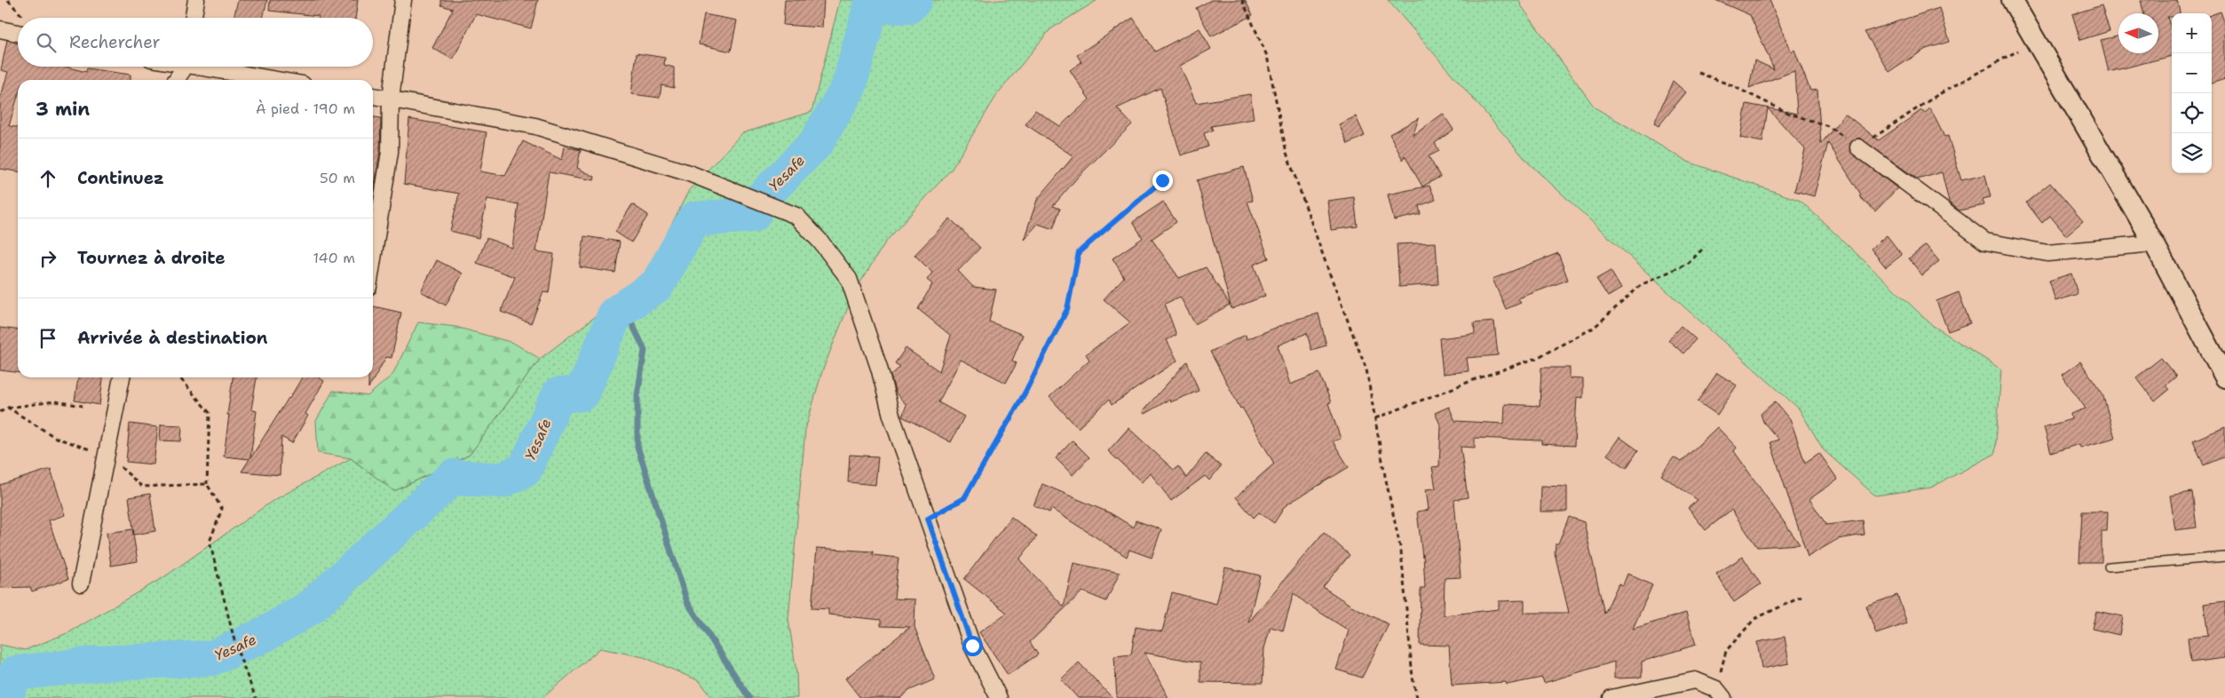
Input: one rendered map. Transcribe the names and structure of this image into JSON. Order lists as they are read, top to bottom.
{
  "water": ["Yesafe"],
  "north": "left",
  "page": {
    "map_buttons": ["+", "−"],
    "search": "Rechercher",
    "heading": ["3 min", "À pied · 190 m"],
    "list": [
      ["Continuez", "50 m"],
      ["Tournez à droite", "140 m"],
      "Arrivée à destination"
    ]
  }
}
